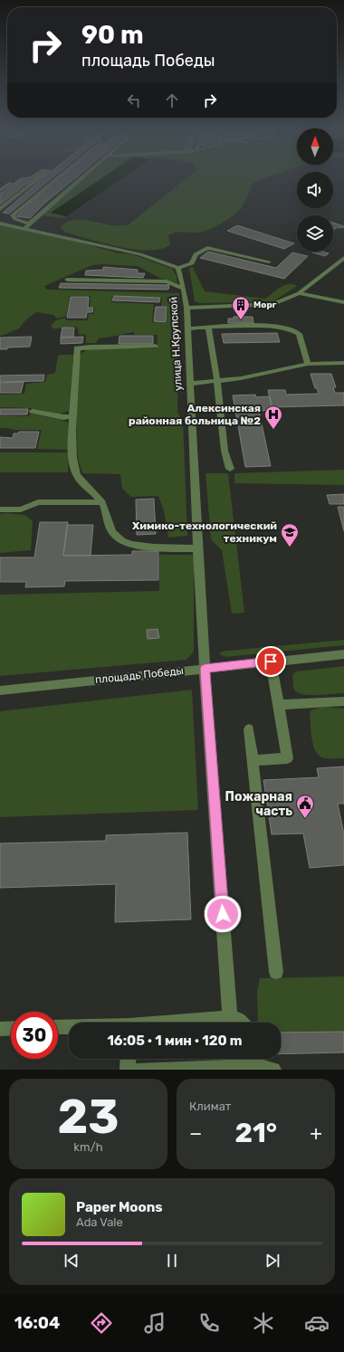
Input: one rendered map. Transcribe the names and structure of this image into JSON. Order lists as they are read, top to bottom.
{
  "streets": {
    "street": ["улица Н.Крупской", "площадь Победы"]
  },
  "crossings": [
    ["улица Н.Крупской", "площадь Победы"]
  ],
  "places": {
    "building": ["Морг"],
    "hospital": ["Алексинская районная больница №2"],
    "school or university": ["Химико-технологический техникум"],
    "public building": ["Пожарная часть"]
  },
  "north": "top",
  "page": {
    "turn": ["90 m", "площадь Победы"],
    "limit": "30",
    "trip": "16:05 · 1 мин · 120 m",
    "tile": [
      ["23", "km/h"],
      "Климат"
    ],
    "heat": ["−", "21°", "+"],
    "song": ["Paper Moons", "Ada Vale"],
    "tabs": "16:04"
  }
}
